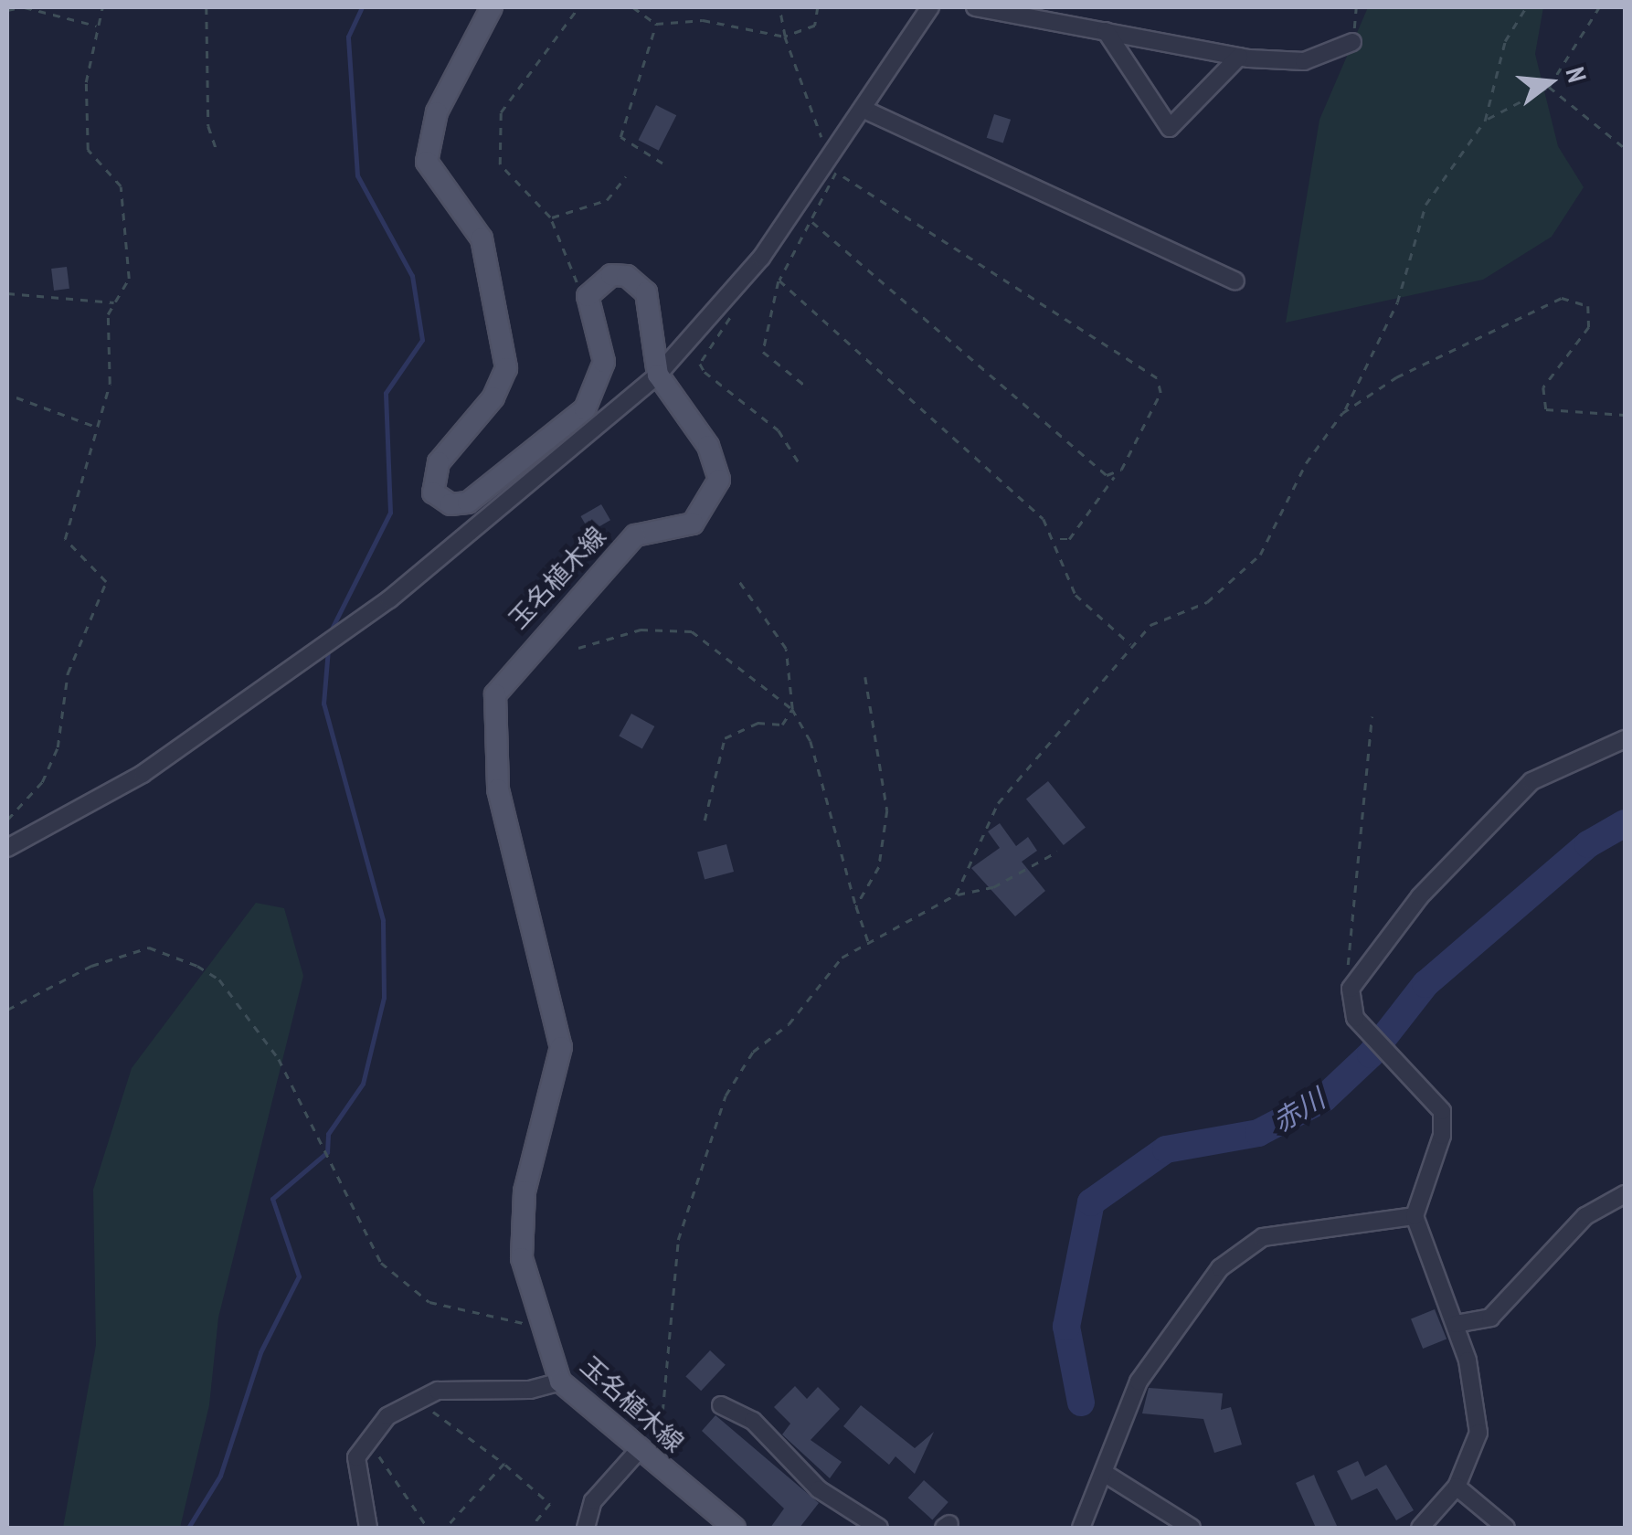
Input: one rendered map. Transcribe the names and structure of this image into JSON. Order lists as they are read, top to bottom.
{
  "streets": {
    "main road": ["玉名植木線"]
  },
  "water": ["赤川"],
  "north": "right"
}
